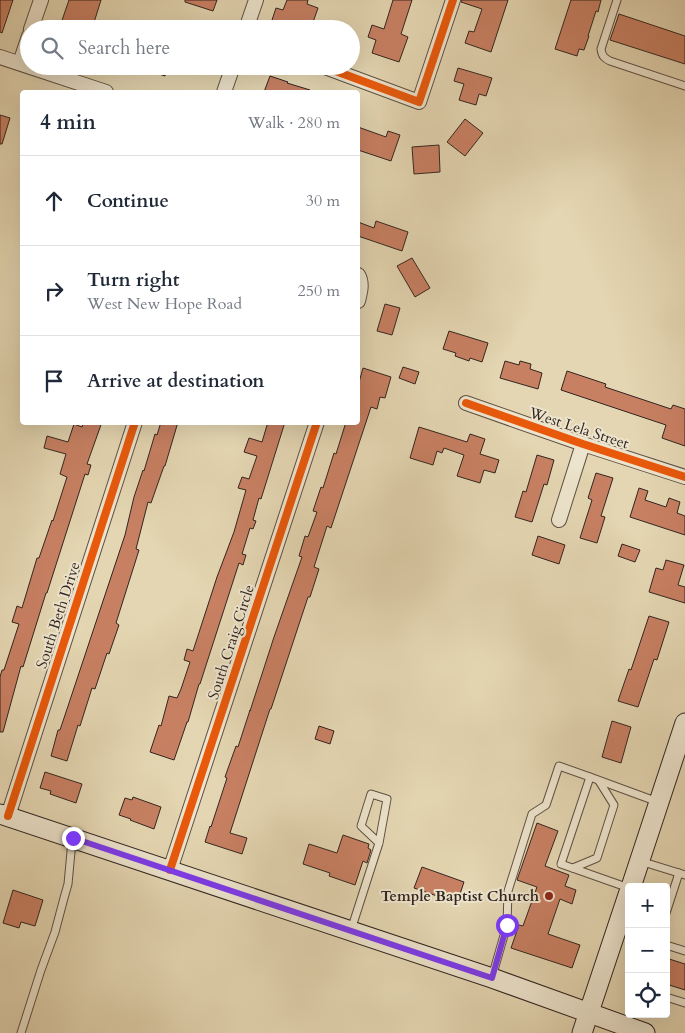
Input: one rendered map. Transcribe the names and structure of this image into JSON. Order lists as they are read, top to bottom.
{
  "streets": {
    "street": ["West Lela Street", "South Beth Drive", "South Craig Circle"]
  },
  "places": ["Temple Baptist Church"],
  "page": {
    "search": "Search here",
    "heading": ["4 min", "Walk · 280 m"],
    "list": [
      ["Continue", "30 m"],
      ["Turn right", "West New Hope Road", "250 m"],
      "Arrive at destination"
    ],
    "map_buttons": ["+", "−"]
  }
}
